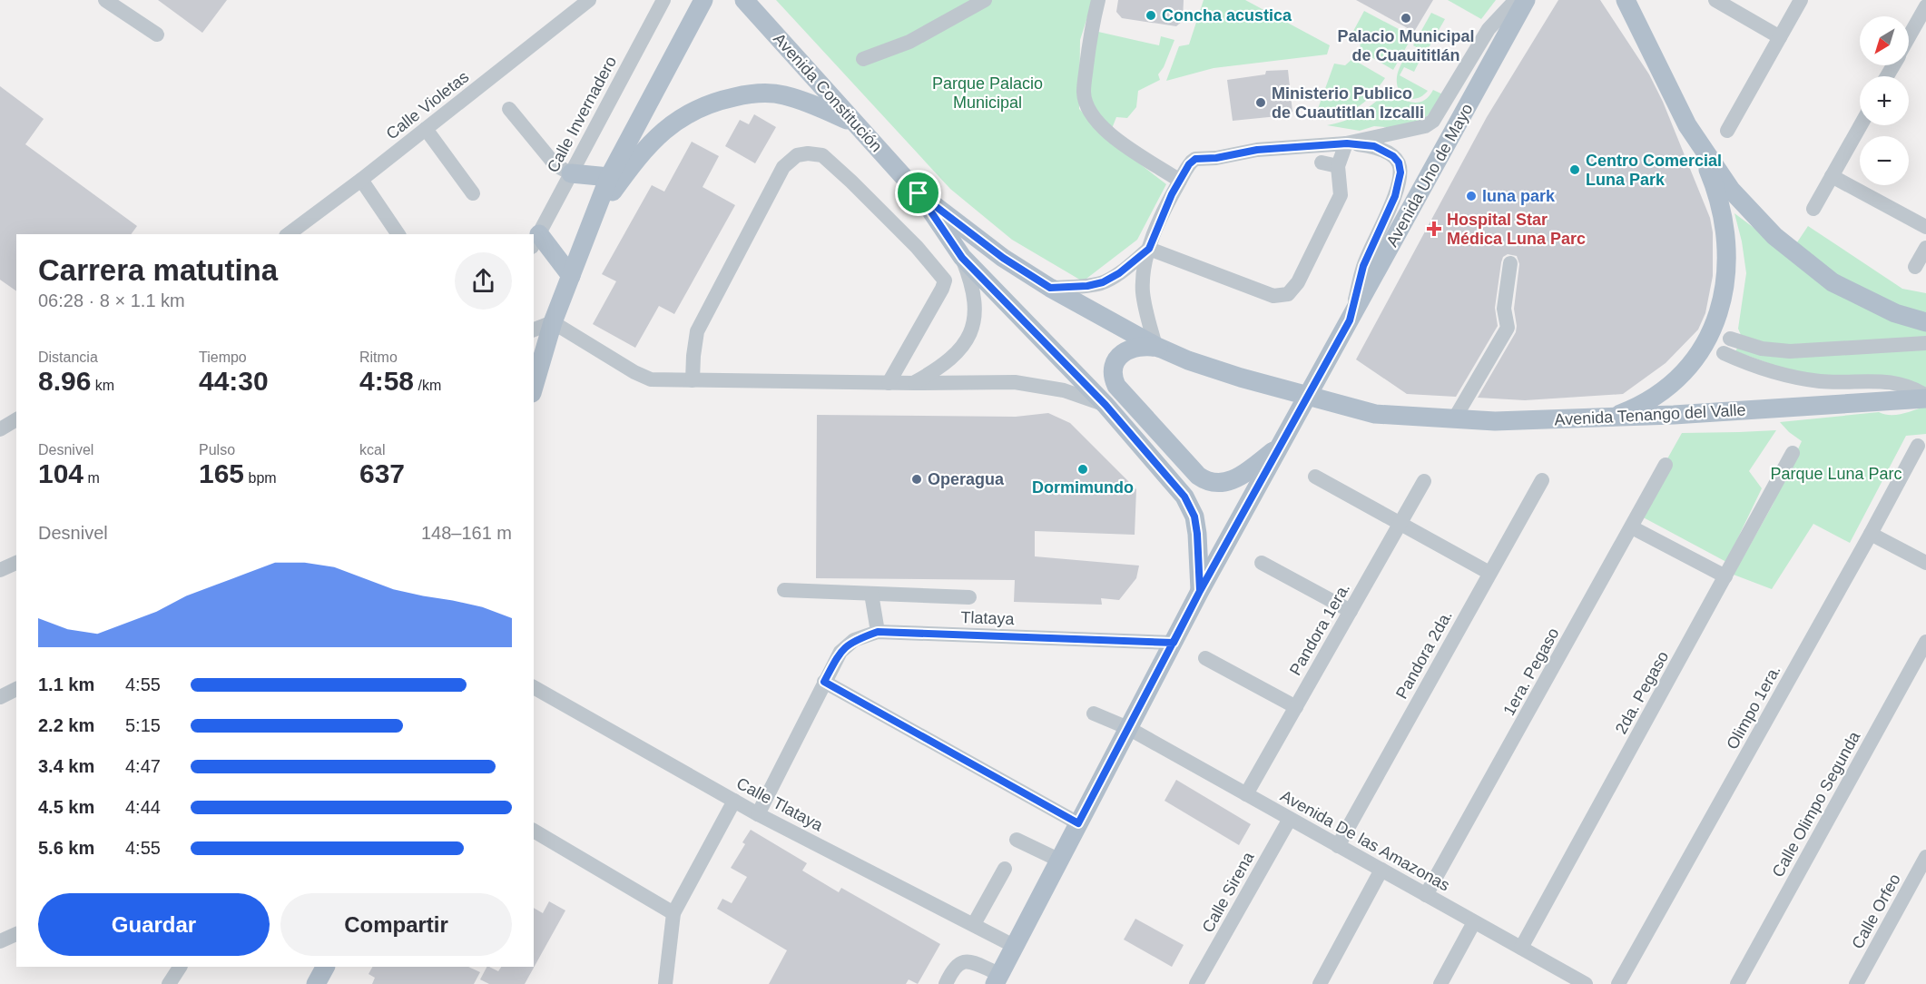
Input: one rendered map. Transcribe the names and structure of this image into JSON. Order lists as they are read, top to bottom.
{
  "streets": {
    "main road": ["Avenida Constitución", "Avenida Uno de Mayo", "Avenida Tenango del Valle"],
    "street": [
      "Calle Violetas",
      "Calle Invernadero",
      "Tlataya",
      "Pandora 1era.",
      "Pandora 2da.",
      "1era. Pegaso",
      "2da. Pegaso",
      "Olimpo 1era.",
      "Calle Tlataya",
      "Calle Olimpo Segunda",
      "Avenida De las Amazonas",
      "Calle Sirena",
      "Calle Orfeo"
    ]
  },
  "crossings": [
    ["Avenida Constitución", "Avenida Tenango del Valle"],
    ["Avenida Uno de Mayo", "Tlataya"],
    ["Avenida Uno de Mayo", "Calle Tlataya"],
    ["Avenida Uno de Mayo", "Avenida De las Amazonas"],
    ["Tlataya", "Calle Tlataya"],
    ["Pandora 1era.", "Avenida De las Amazonas"],
    ["Pandora 2da.", "Avenida De las Amazonas"],
    ["1era. Pegaso", "Avenida De las Amazonas"],
    ["2da. Pegaso", "Avenida De las Amazonas"],
    ["Avenida De las Amazonas", "Calle Sirena"]
  ],
  "parks": ["Parque Palacio Municipal", "Parque Luna Parc"],
  "places": {
    "other": [
      "Concha acustica",
      "Palacio Municipal de Cuauititlán",
      "Ministerio Publico de Cuautitlan Izcalli",
      "Centro Comercial Luna Park",
      "luna park",
      "Dormimundo",
      "Operagua"
    ],
    "health": ["Hospital Star Médica Luna Parc"]
  },
  "north": "bottom left",
  "page": {
    "map_buttons": ["+", "−"],
    "heading": ["Carrera matutina", "06:28 · 8 × 1.1 km"],
    "stats": [
      ["Distancia", "8.96 km"],
      ["Tiempo", "44:30"],
      ["Ritmo", "4:58 /km"],
      ["Desnivel", "104 m"],
      ["Pulso", "165 bpm"],
      ["kcal", "637"]
    ],
    "chart": ["Desnivel", "148–161 m"],
    "list": [
      {
        "name": "1.1 km",
        "note": "4:55"
      },
      {
        "name": "2.2 km",
        "note": "5:15"
      },
      {
        "name": "3.4 km",
        "note": "4:47"
      },
      {
        "name": "4.5 km",
        "note": "4:44"
      },
      {
        "name": "5.6 km",
        "note": "4:55"
      }
    ],
    "buttons": ["Guardar", "Compartir"]
  }
}
